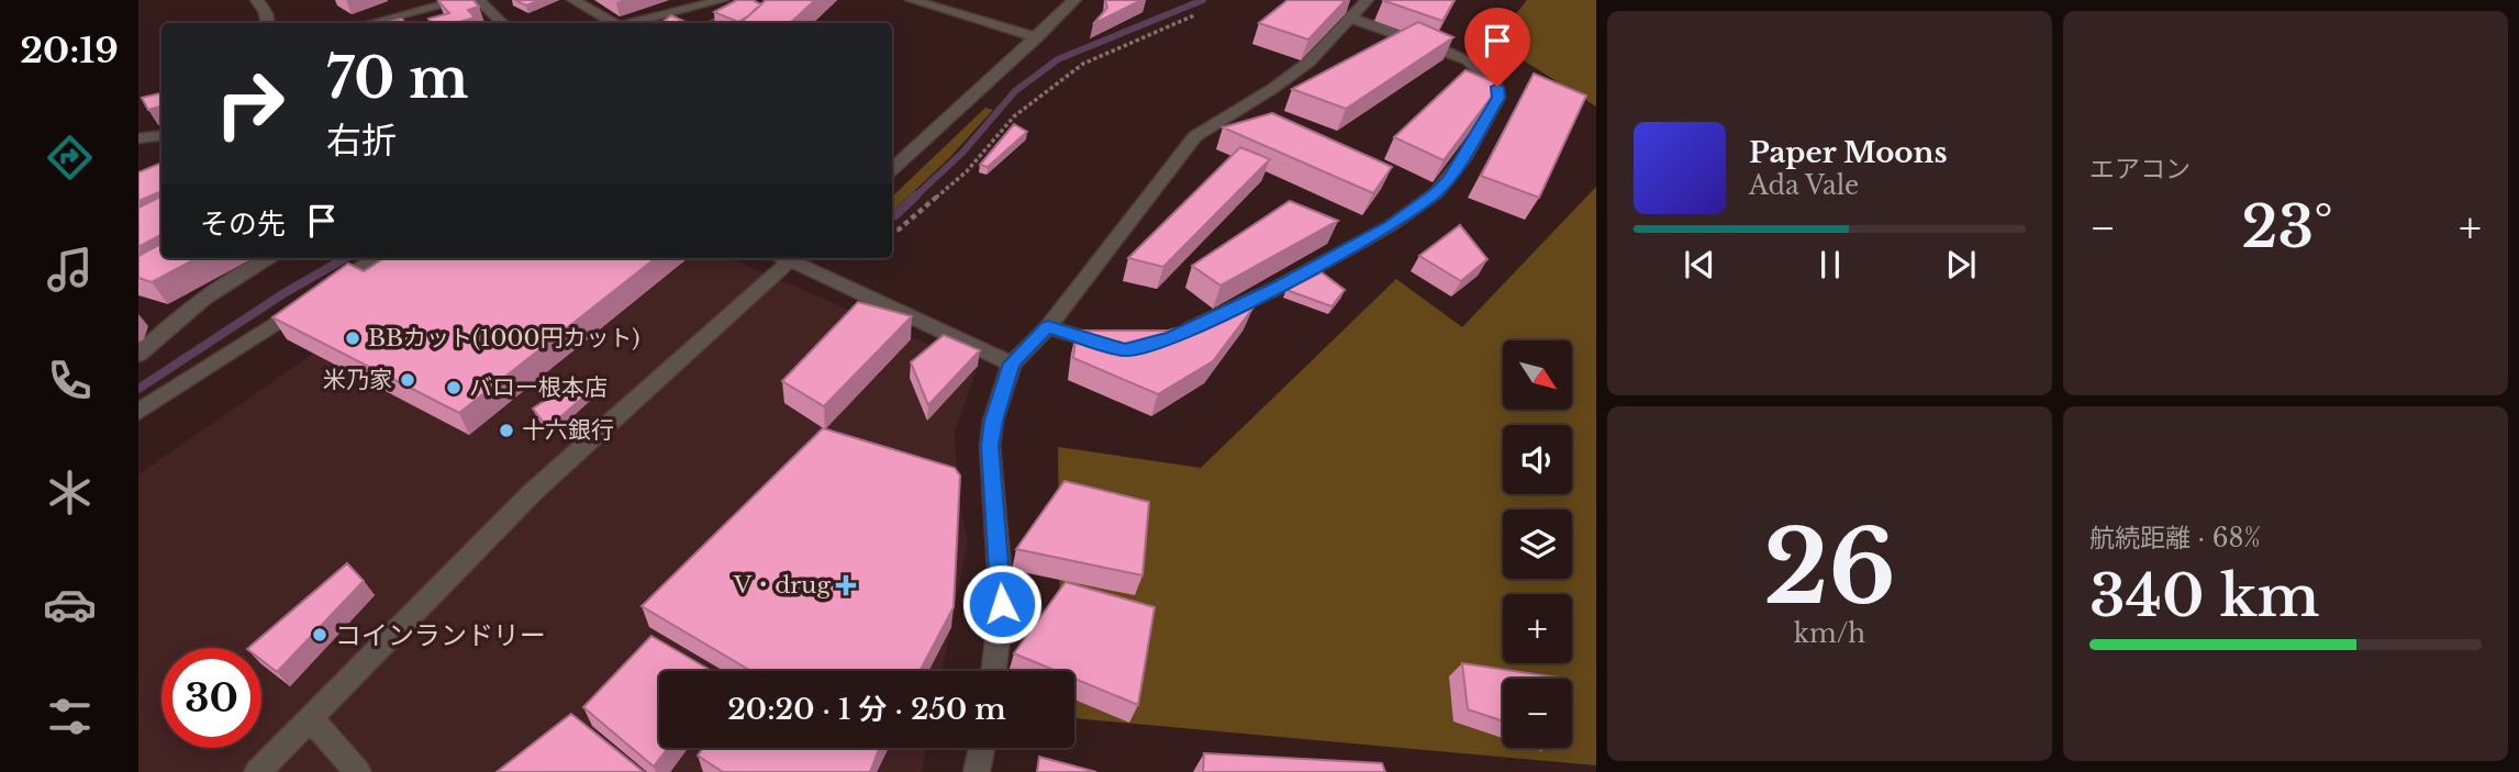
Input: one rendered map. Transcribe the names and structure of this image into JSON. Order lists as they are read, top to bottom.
{
  "places": {
    "other": [
      "BBカット(1000円カット)",
      "米乃家",
      "バロー根本店",
      "十六銀行",
      "コインランドリー"
    ],
    "health": ["V・drug"]
  },
  "north": "bottom right",
  "page": {
    "tabs": "20:19",
    "tile": [
      "エアコン",
      ["26", "km/h"],
      ["航続距離 · 68%", "340 km"]
    ],
    "turn": ["70 m", "右折"],
    "song": ["Paper Moons", "Ada Vale"],
    "then": "その先",
    "heat": ["−", "23°", "+"],
    "map_buttons": ["+", "−"],
    "limit": "30",
    "trip": "20:20 · 1 分 · 250 m"
  }
}
